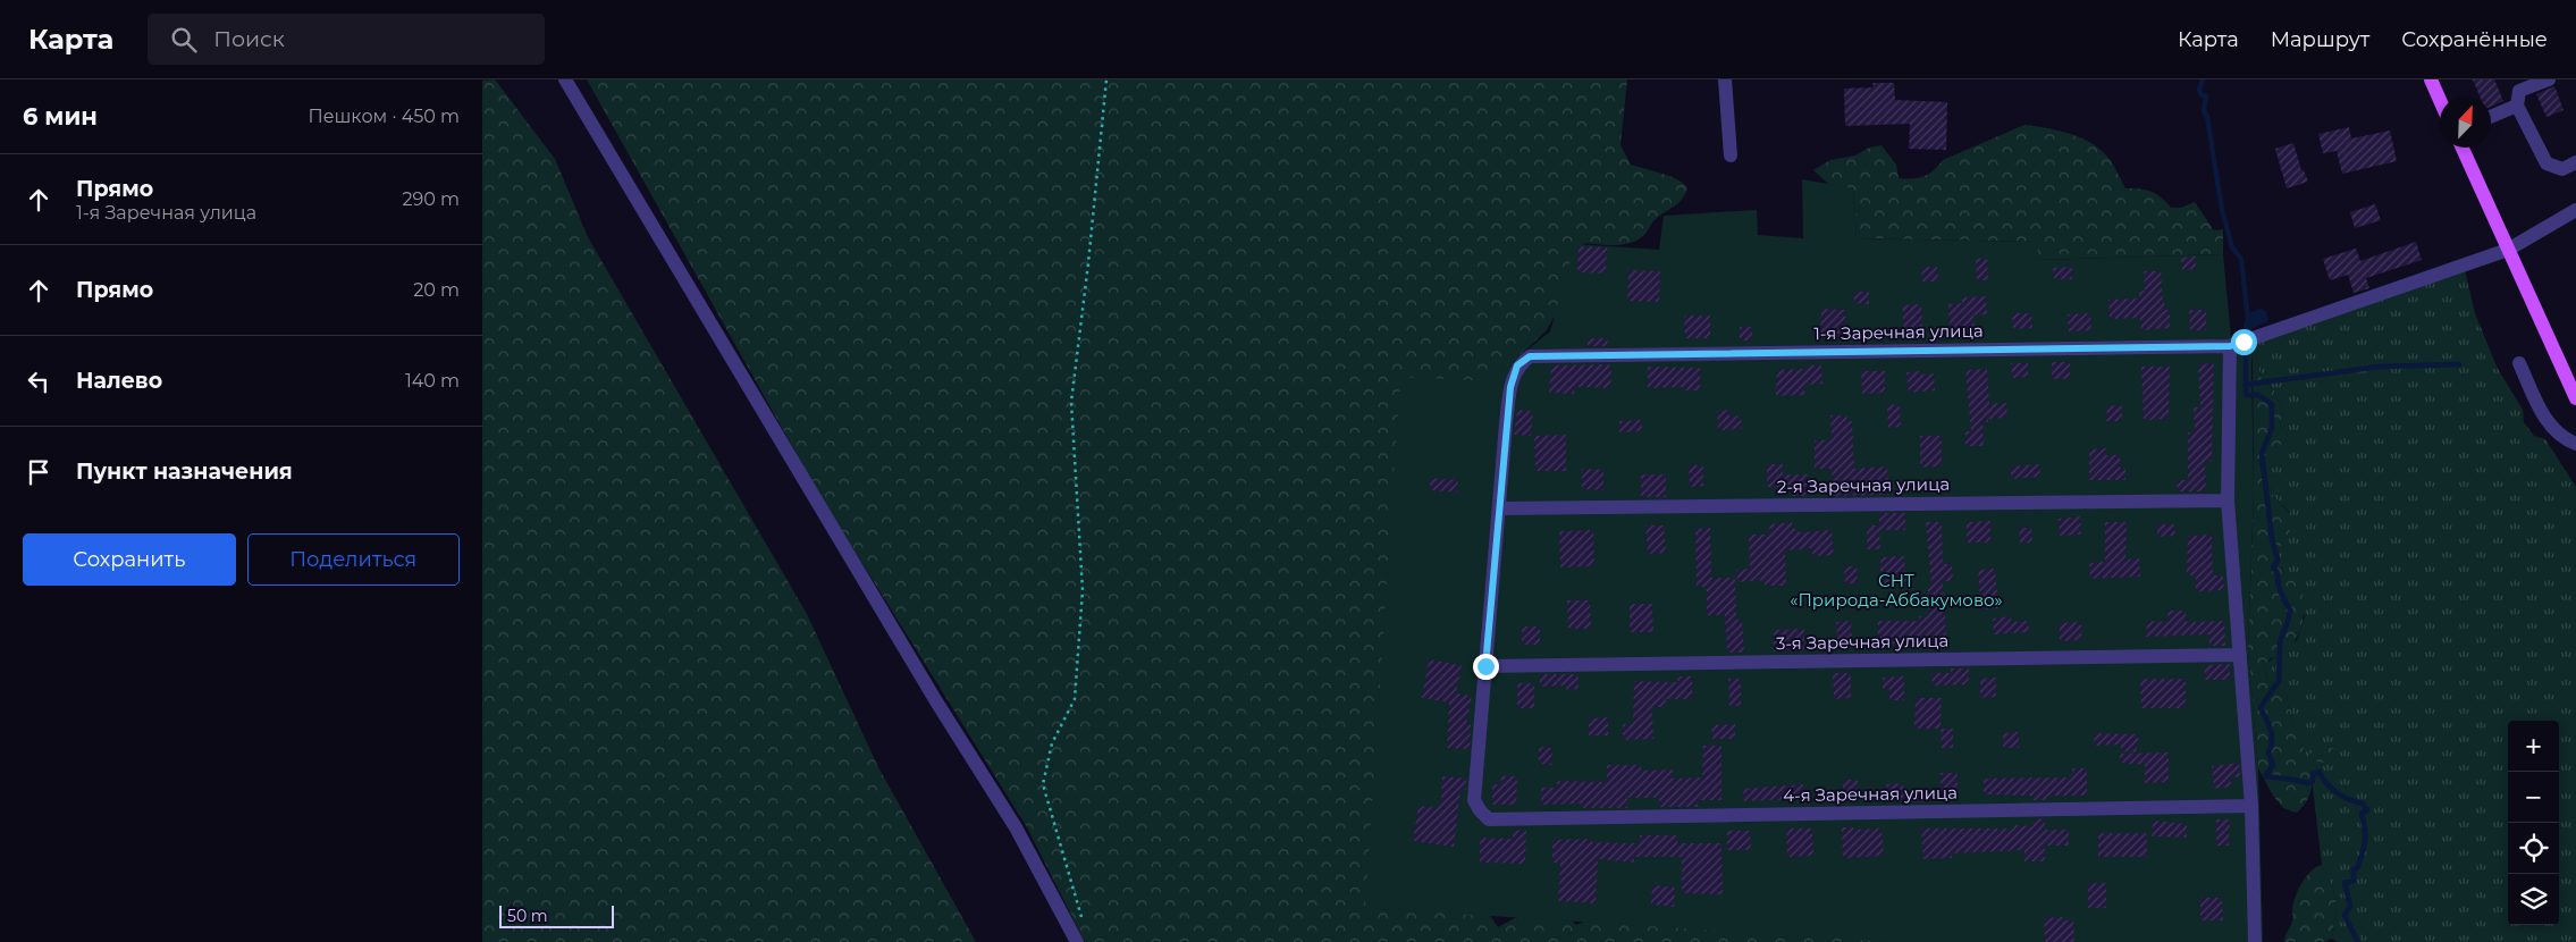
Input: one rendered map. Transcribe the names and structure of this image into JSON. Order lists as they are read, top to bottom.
{
  "streets": {
    "street": [
      "1-я Заречная улица",
      "2-я Заречная улица",
      "3-я Заречная улица",
      "4-я Заречная улица"
    ]
  },
  "crossings": [
    ["1-я Заречная улица", "2-я Заречная улица"],
    ["1-я Заречная улица", "3-я Заречная улица"],
    ["1-я Заречная улица", "4-я Заречная улица"]
  ],
  "parks": ["СНТ «Природа-Аббакумово»"],
  "scale_bar": "50 m",
  "north": "top right",
  "page": {
    "header": "Карта",
    "search": "Поиск",
    "nav": ["Карта", "Маршрут", "Сохранённые"],
    "heading": ["6 мин", "Пешком · 450 m"],
    "list": [
      ["Прямо", "1-я Заречная улица", "290 m"],
      ["Прямо", "20 m"],
      ["Налево", "140 m"],
      "Пункт назначения"
    ],
    "buttons": ["Сохранить", "Поделиться"],
    "map_buttons": ["+", "−"],
    "scale": "50 m"
  }
}
